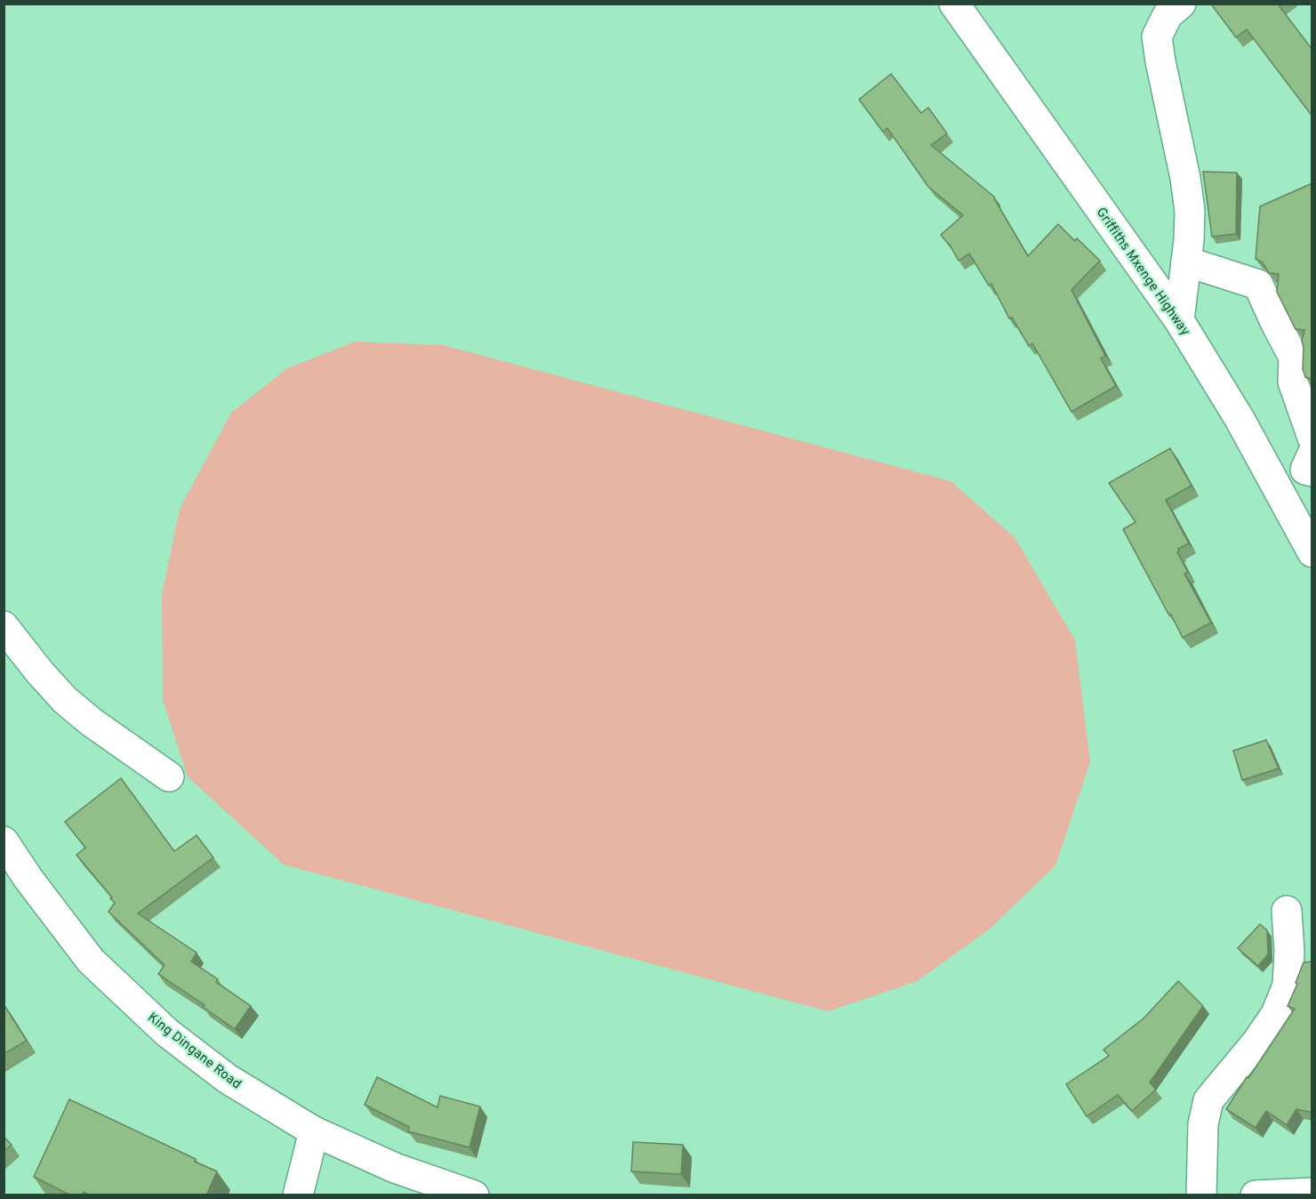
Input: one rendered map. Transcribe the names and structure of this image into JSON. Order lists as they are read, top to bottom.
{
  "streets": {
    "street": ["Griffiths Mxenge Highway", "King Dingane Road"]
  }
}
